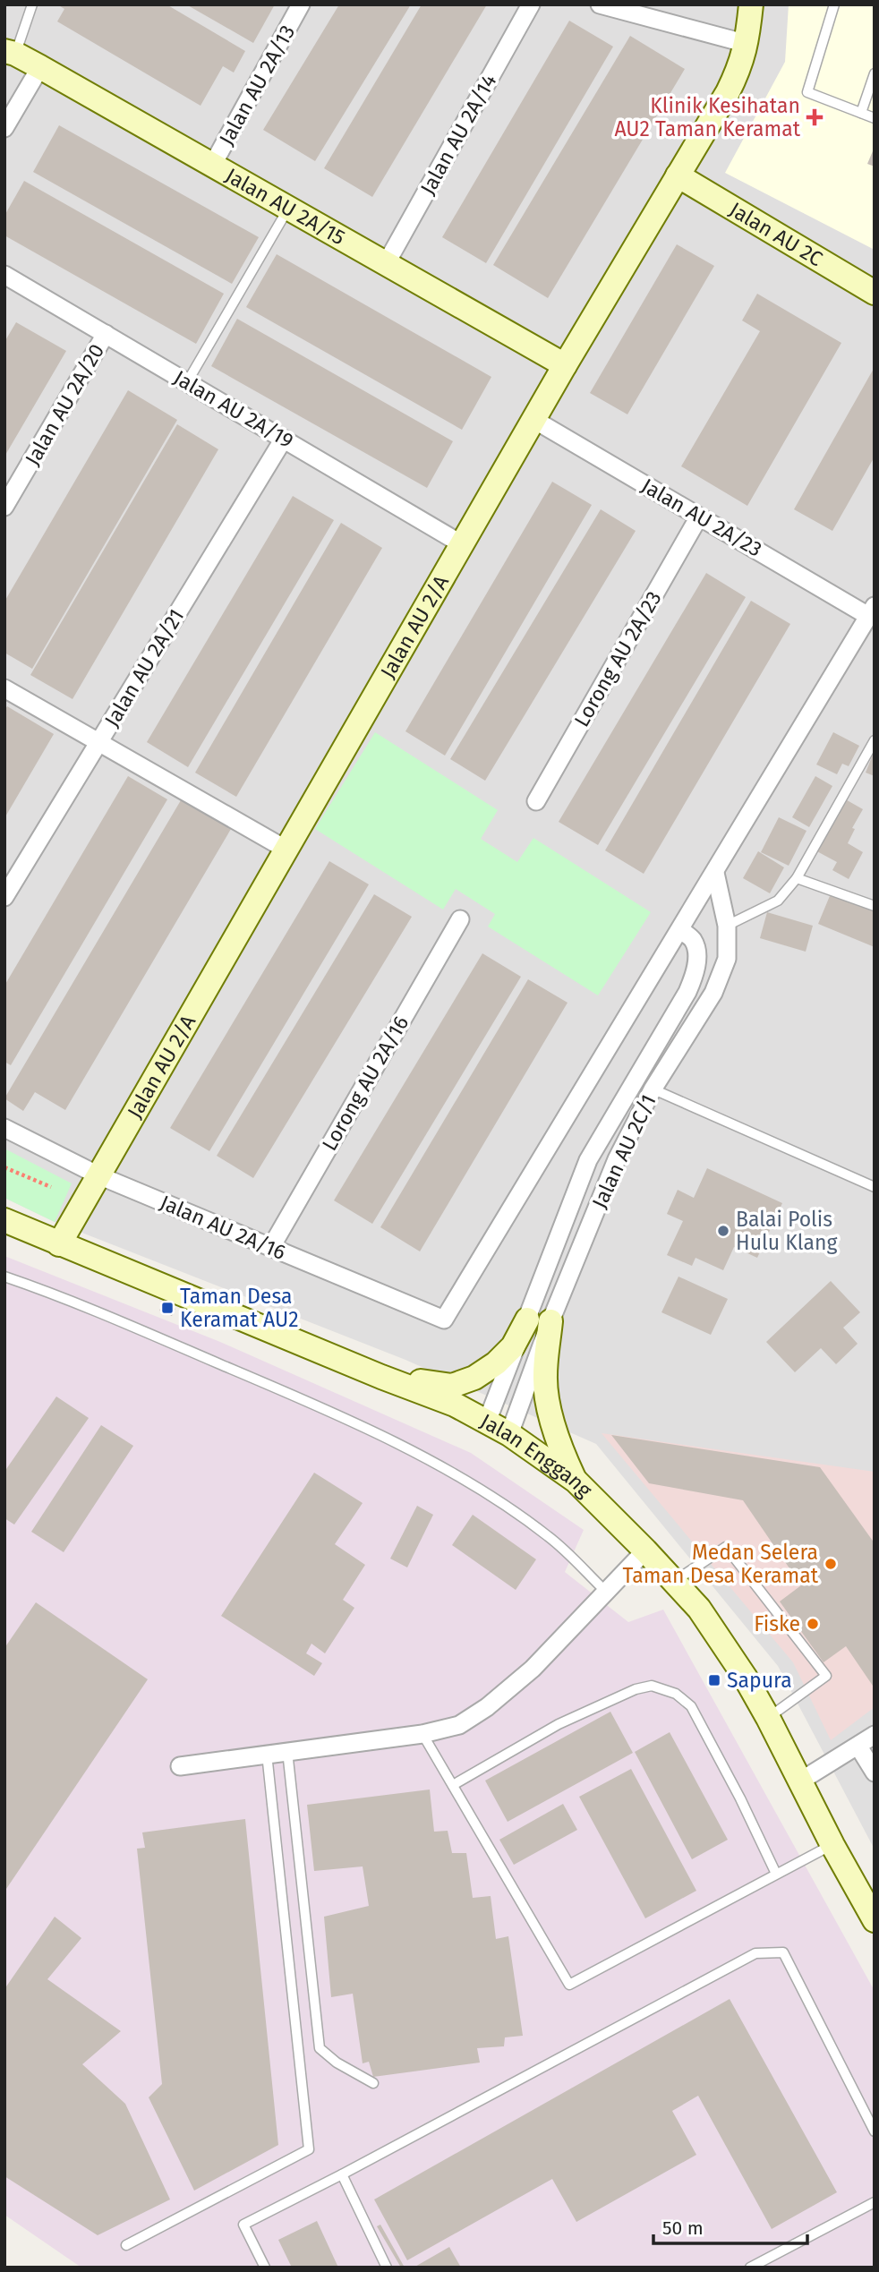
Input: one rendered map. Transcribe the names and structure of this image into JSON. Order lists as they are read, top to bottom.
{
  "streets": {
    "street": [
      "Jalan AU 2A/13",
      "Jalan AU 2A/14",
      "Jalan AU 2A/15",
      "Jalan AU 2C",
      "Jalan AU 2A/20",
      "Jalan AU 2A/19",
      "Jalan AU 2A/23",
      "Jalan AU 2/A",
      "Lorong AU 2A/23",
      "Jalan AU 2A/21",
      "Lorong AU 2A/16",
      "Jalan AU 2C/1",
      "Jalan AU 2A/16",
      "Jalan Enggang"
    ]
  },
  "crossings": [
    ["Jalan AU 2A/13", "Jalan AU 2A/15"],
    ["Jalan AU 2A/14", "Jalan AU 2A/15"],
    ["Jalan AU 2A/15", "Jalan AU 2/A"],
    ["Jalan AU 2C", "Jalan AU 2/A"],
    ["Jalan AU 2A/20", "Jalan AU 2A/19"],
    ["Jalan AU 2A/19", "Jalan AU 2/A"],
    ["Jalan AU 2A/19", "Jalan AU 2A/21"],
    ["Jalan AU 2A/23", "Jalan AU 2/A"],
    ["Jalan AU 2A/23", "Lorong AU 2A/23"],
    ["Jalan AU 2/A", "Jalan AU 2A/16"],
    ["Jalan AU 2/A", "Jalan Enggang"],
    ["Lorong AU 2A/16", "Jalan AU 2A/16"],
    ["Jalan AU 2C/1", "Jalan AU 2A/16"],
    ["Jalan AU 2C/1", "Jalan Enggang"]
  ],
  "places": {
    "health": ["Klinik Kesihatan AU2 Taman Keramat"],
    "other": ["Balai Polis Hulu Klang", "Medan Selera Taman Desa Keramat", "Fiske"],
    "transit": ["Taman Desa Keramat AU2", "Sapura"]
  },
  "scale_bar": "50 m"
}
